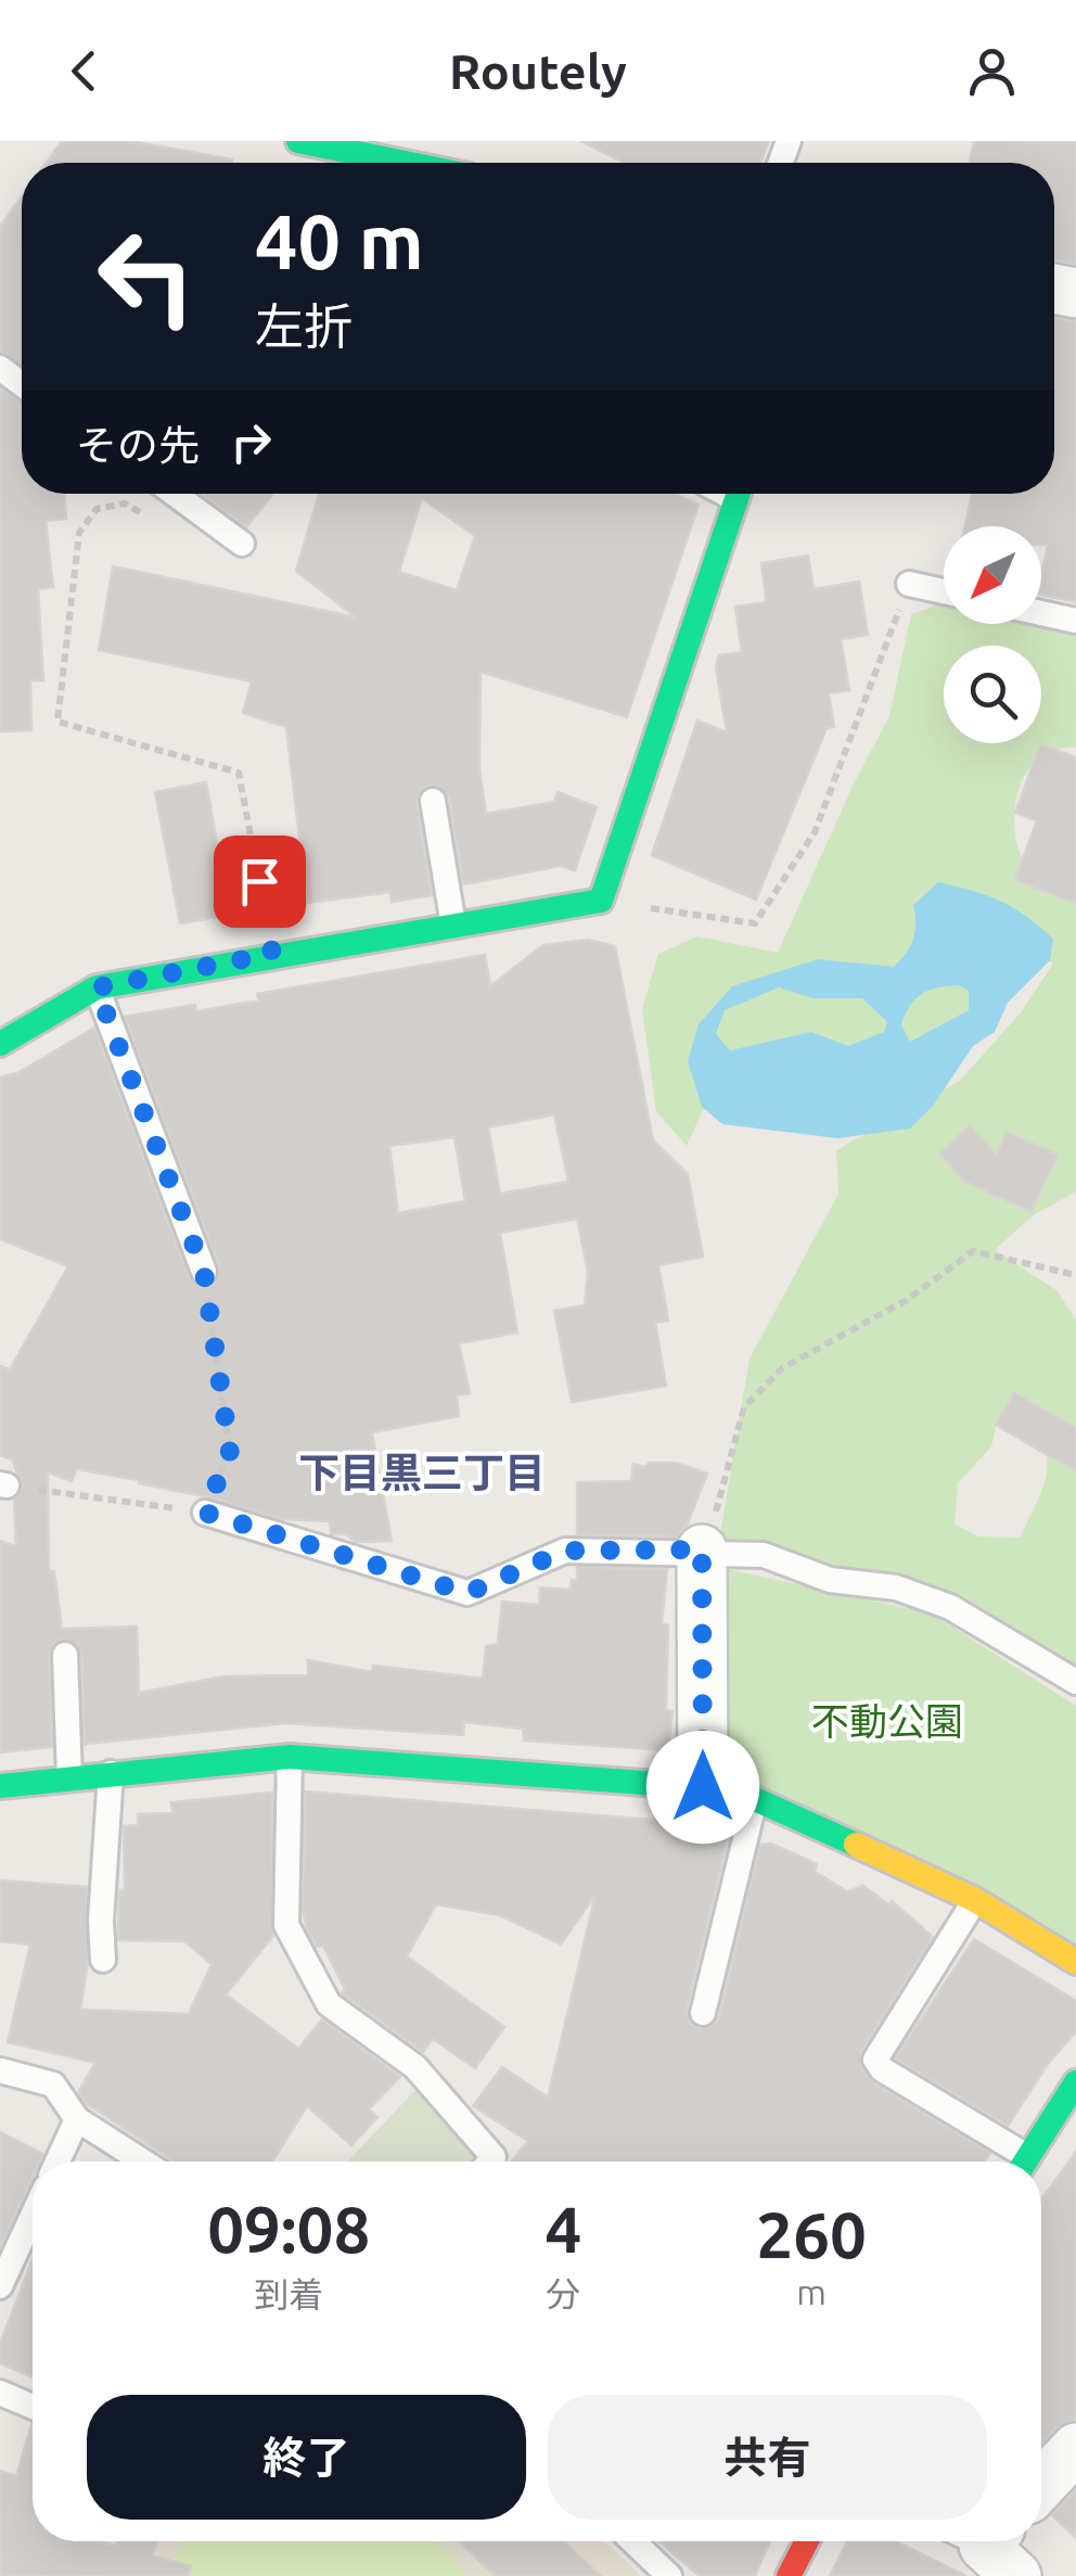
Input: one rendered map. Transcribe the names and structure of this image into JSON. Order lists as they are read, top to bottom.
{
  "districts": ["下目黒三丁目"],
  "parks": ["不動公園"],
  "north": "bottom left",
  "page": {
    "header": "Routely",
    "turn": ["40 m", "左折"],
    "then": "その先",
    "eta": [
      "09:08",
      "到着",
      "4",
      "分",
      "260",
      "m"
    ],
    "buttons": ["終了", "共有"]
  }
}
